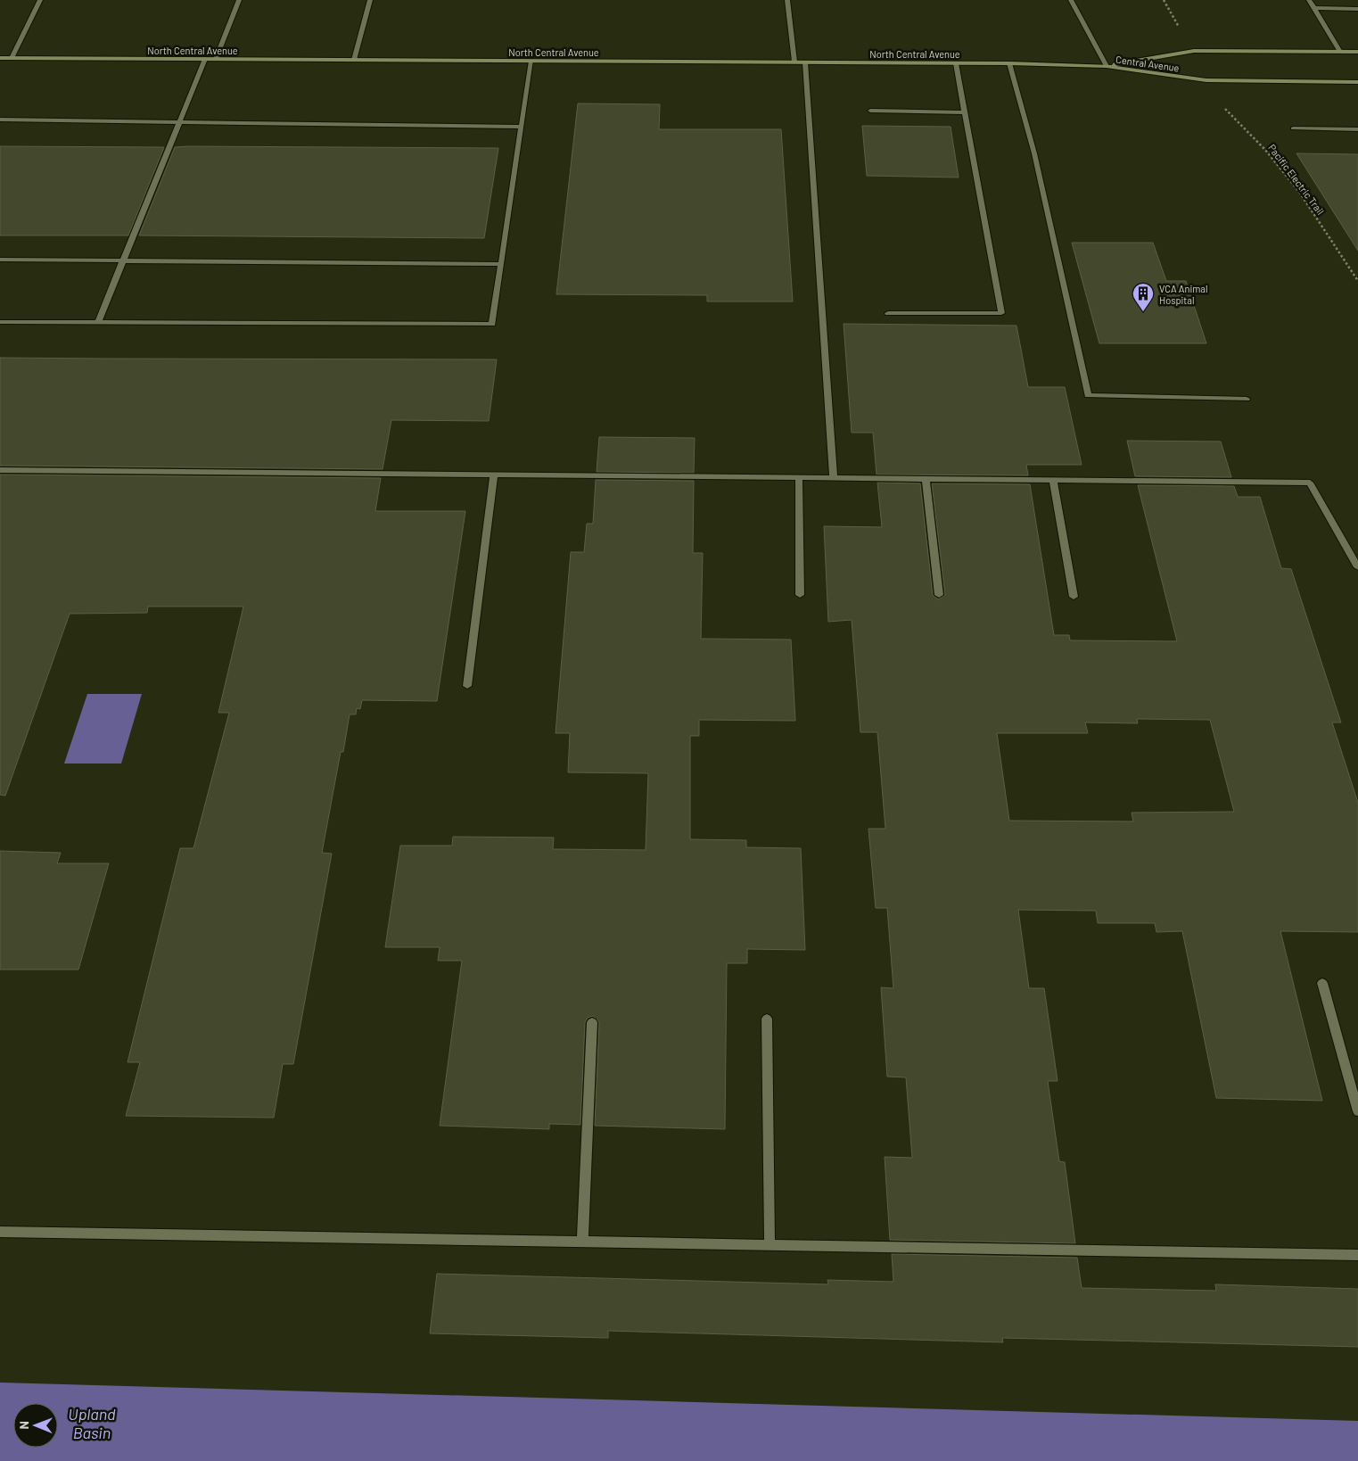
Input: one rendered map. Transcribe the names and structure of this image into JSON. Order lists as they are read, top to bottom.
{
  "streets": {
    "main road": ["North Central Avenue", "Central Avenue"],
    "path": ["Pacific Electric Trail"]
  },
  "crossings": [
    ["North Central Avenue", "Central Avenue"]
  ],
  "water": ["Upland Basin"],
  "places": {
    "building": ["VCA Animal Hospital"]
  },
  "north": "left"
}
